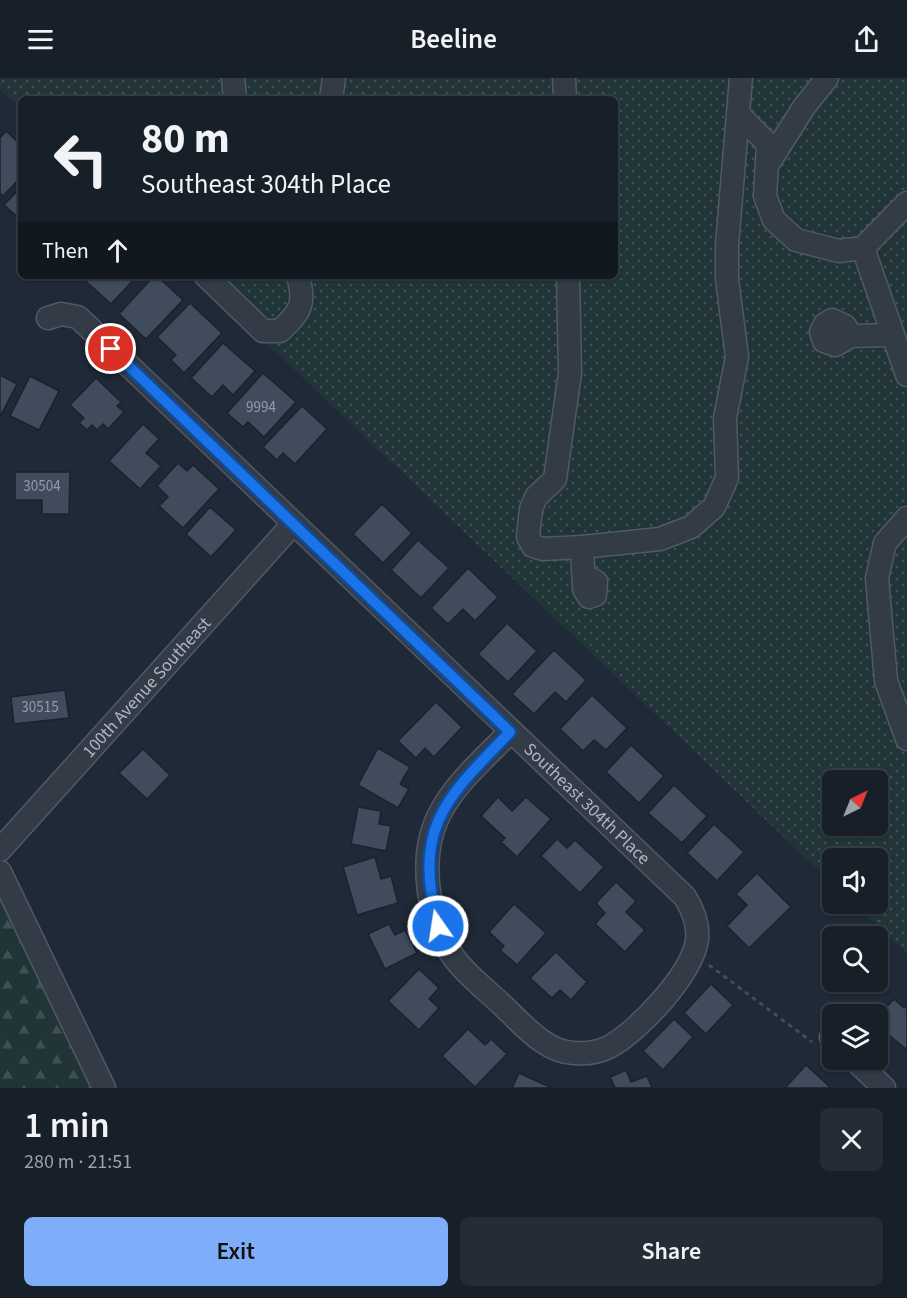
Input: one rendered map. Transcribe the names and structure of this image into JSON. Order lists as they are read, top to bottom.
{
  "streets": {
    "street": ["100th Avenue Southeast", "Southeast 304th Place"]
  },
  "crossings": [
    ["100th Avenue Southeast", "Southeast 304th Place"]
  ],
  "house_numbers": ["9994", "30504", "30515"],
  "north": "top right",
  "page": {
    "header": "Beeline",
    "turn": ["80 m", "Southeast 304th Place"],
    "then": "Then",
    "heading": ["1 min", "280 m · 21:51"],
    "buttons": ["Exit", "Share"]
  }
}
